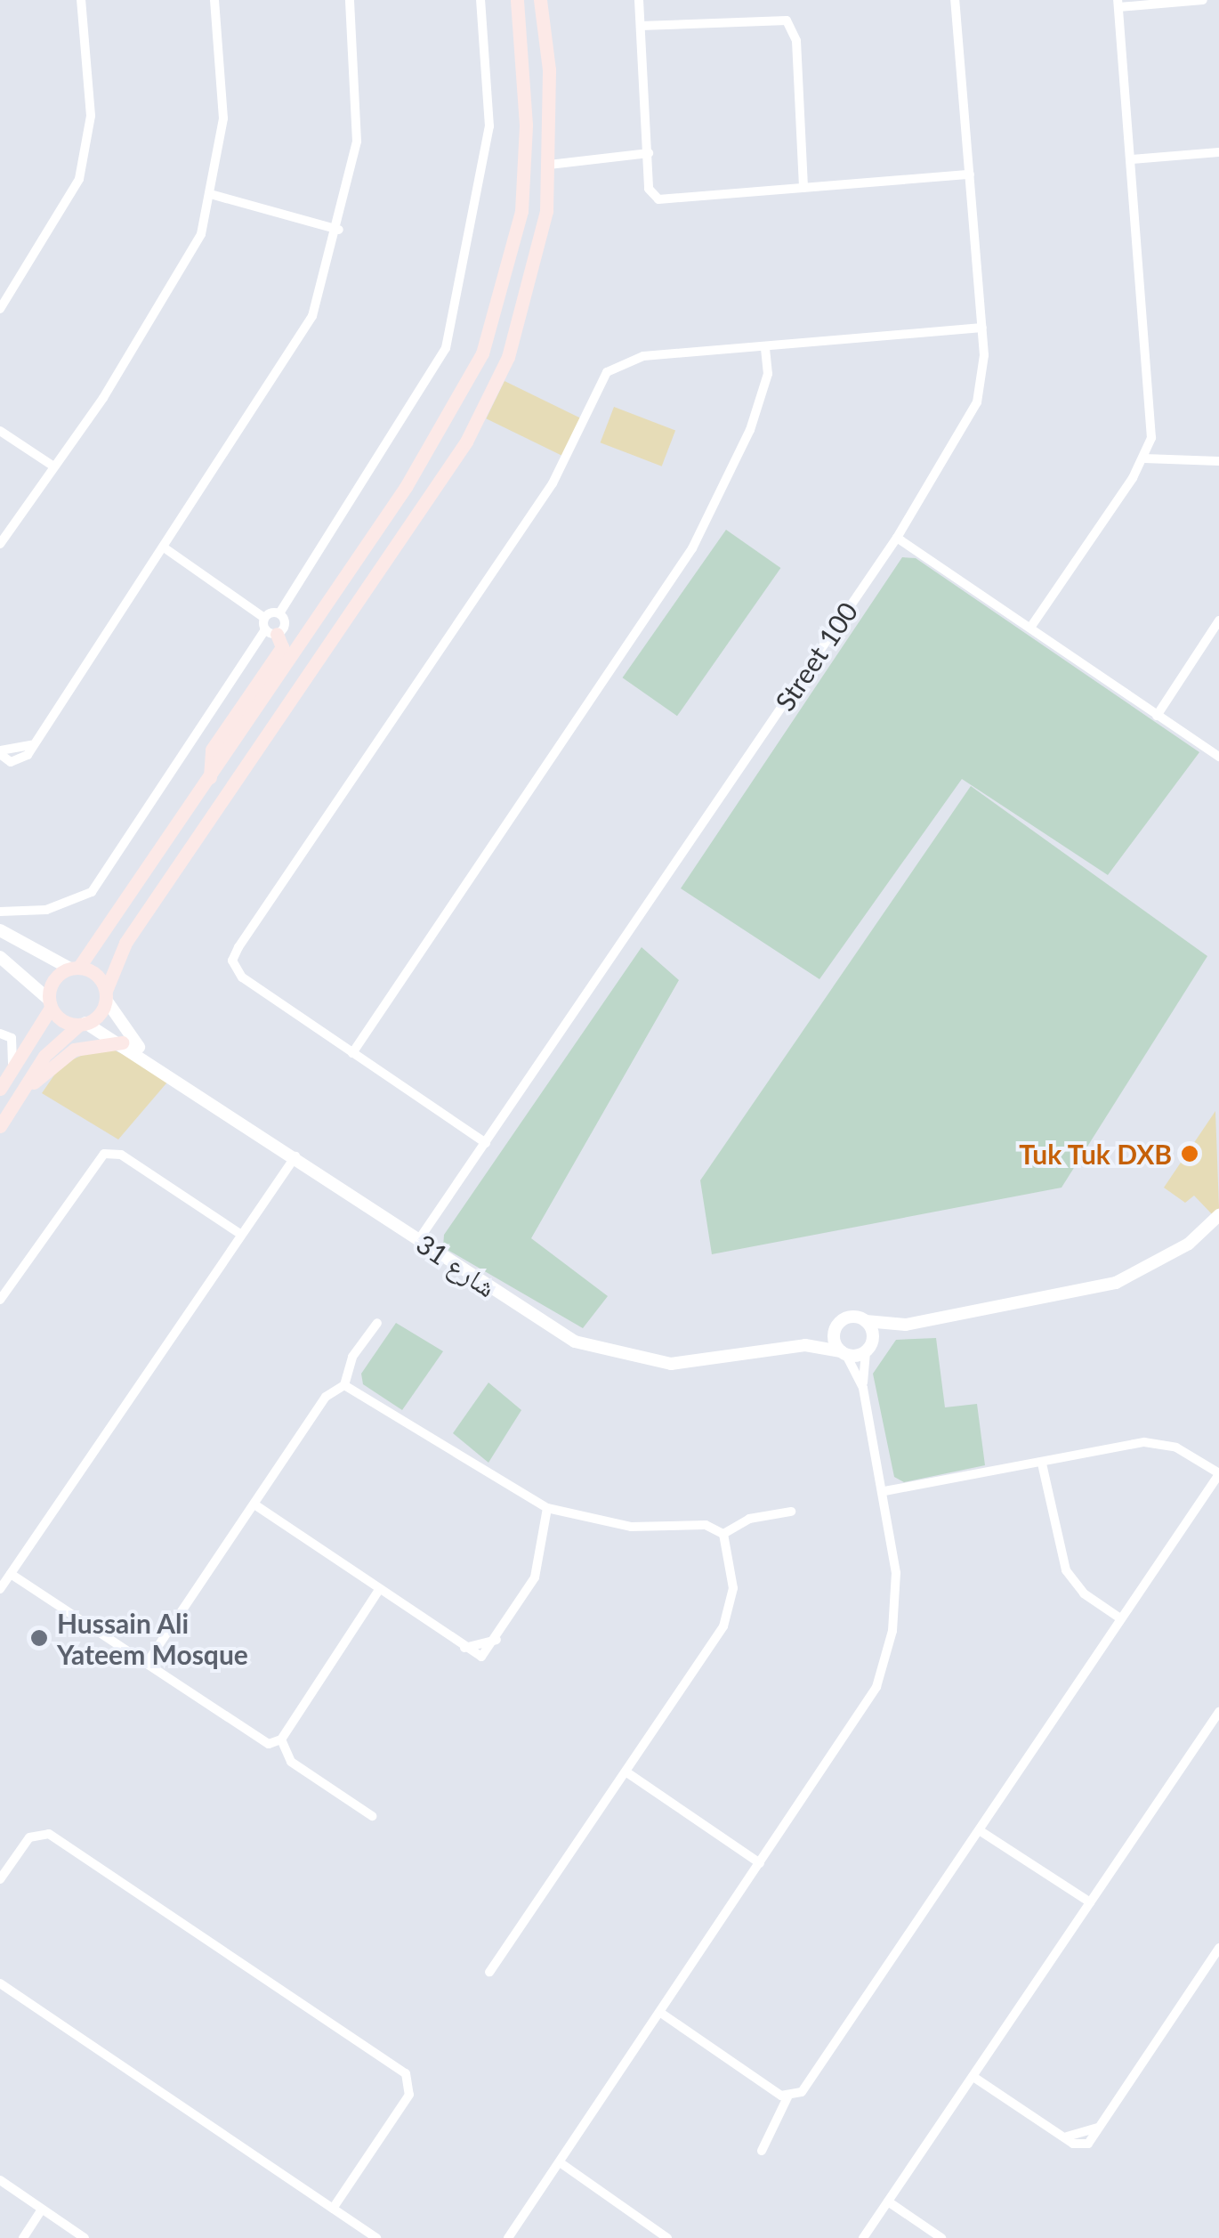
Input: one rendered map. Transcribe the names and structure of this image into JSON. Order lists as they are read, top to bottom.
{
  "streets": {
    "street": ["Street 100", "شارع 31"]
  },
  "crossings": [
    ["Street 100", "شارع 31"]
  ],
  "places": ["Tuk Tuk DXB", "Hussain Ali Yateem Mosque"]
}
